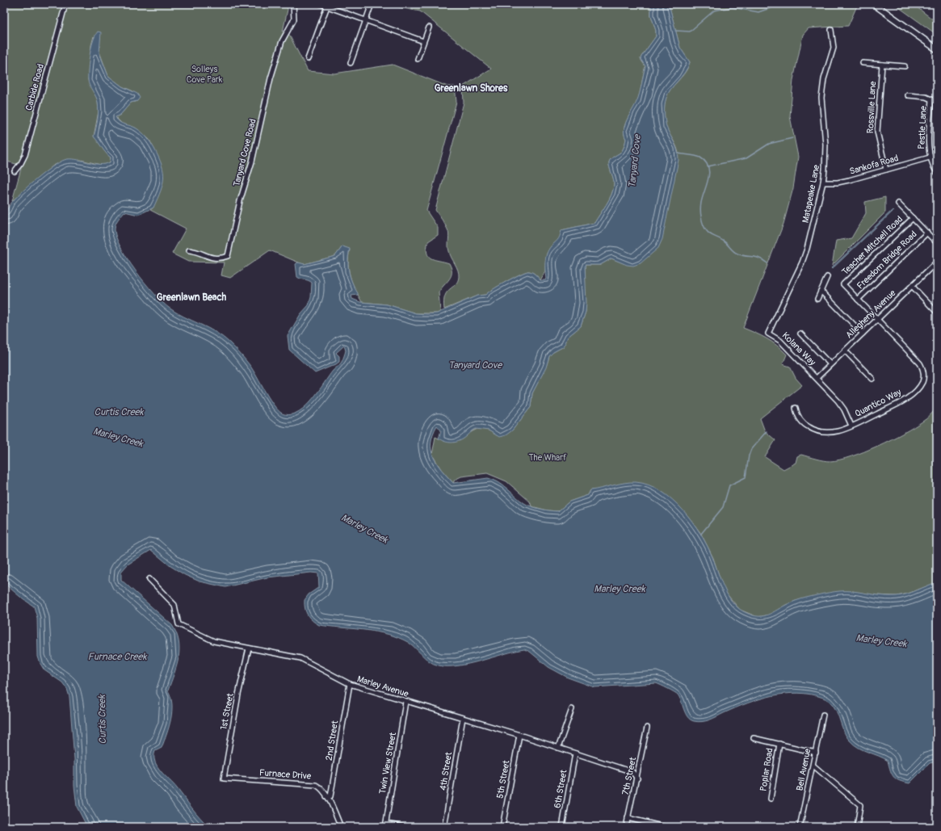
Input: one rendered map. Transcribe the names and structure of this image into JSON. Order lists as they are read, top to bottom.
{
  "streets": {
    "street": [
      "Carbide Road",
      "Rossville Lane",
      "Pestle Lane",
      "Tanyard Cove Road",
      "Sankofa Road",
      "Matapeake Lane",
      "Teacher Mitchell Road",
      "Freedom Bridge Road",
      "Allegheny Avenue",
      "Kolana Way",
      "Quantico Way",
      "Marley Avenue",
      "1st Street",
      "2nd Street",
      "Twin View Street",
      "Poplar Road",
      "Bell Avenue",
      "4th Street",
      "Furnace Drive",
      "7th Street",
      "5th Street",
      "6th Street"
    ]
  },
  "crossings": [
    ["Rossville Lane", "Sankofa Road"],
    ["Pestle Lane", "Sankofa Road"],
    ["Sankofa Road", "Matapeake Lane"],
    ["Matapeake Lane", "Kolana Way"],
    ["Teacher Mitchell Road", "Quantico Way"],
    ["Freedom Bridge Road", "Quantico Way"],
    ["Allegheny Avenue", "Kolana Way"],
    ["Allegheny Avenue", "Quantico Way"],
    ["Kolana Way", "Quantico Way"],
    ["Marley Avenue", "1st Street"],
    ["Marley Avenue", "2nd Street"],
    ["Marley Avenue", "Twin View Street"],
    ["Marley Avenue", "4th Street"],
    ["Marley Avenue", "7th Street"],
    ["Marley Avenue", "5th Street"],
    ["Marley Avenue", "6th Street"],
    ["1st Street", "Furnace Drive"],
    ["2nd Street", "Furnace Drive"]
  ],
  "districts": ["Greenlawn Shores", "Greenlawn Beach"],
  "water": [
    "Tanyard Cove",
    "Curtis Creek",
    "Marley Creek",
    "Furnace Creek"
  ],
  "parks": ["Solleys Cove Park", "The Wharf"]
}
